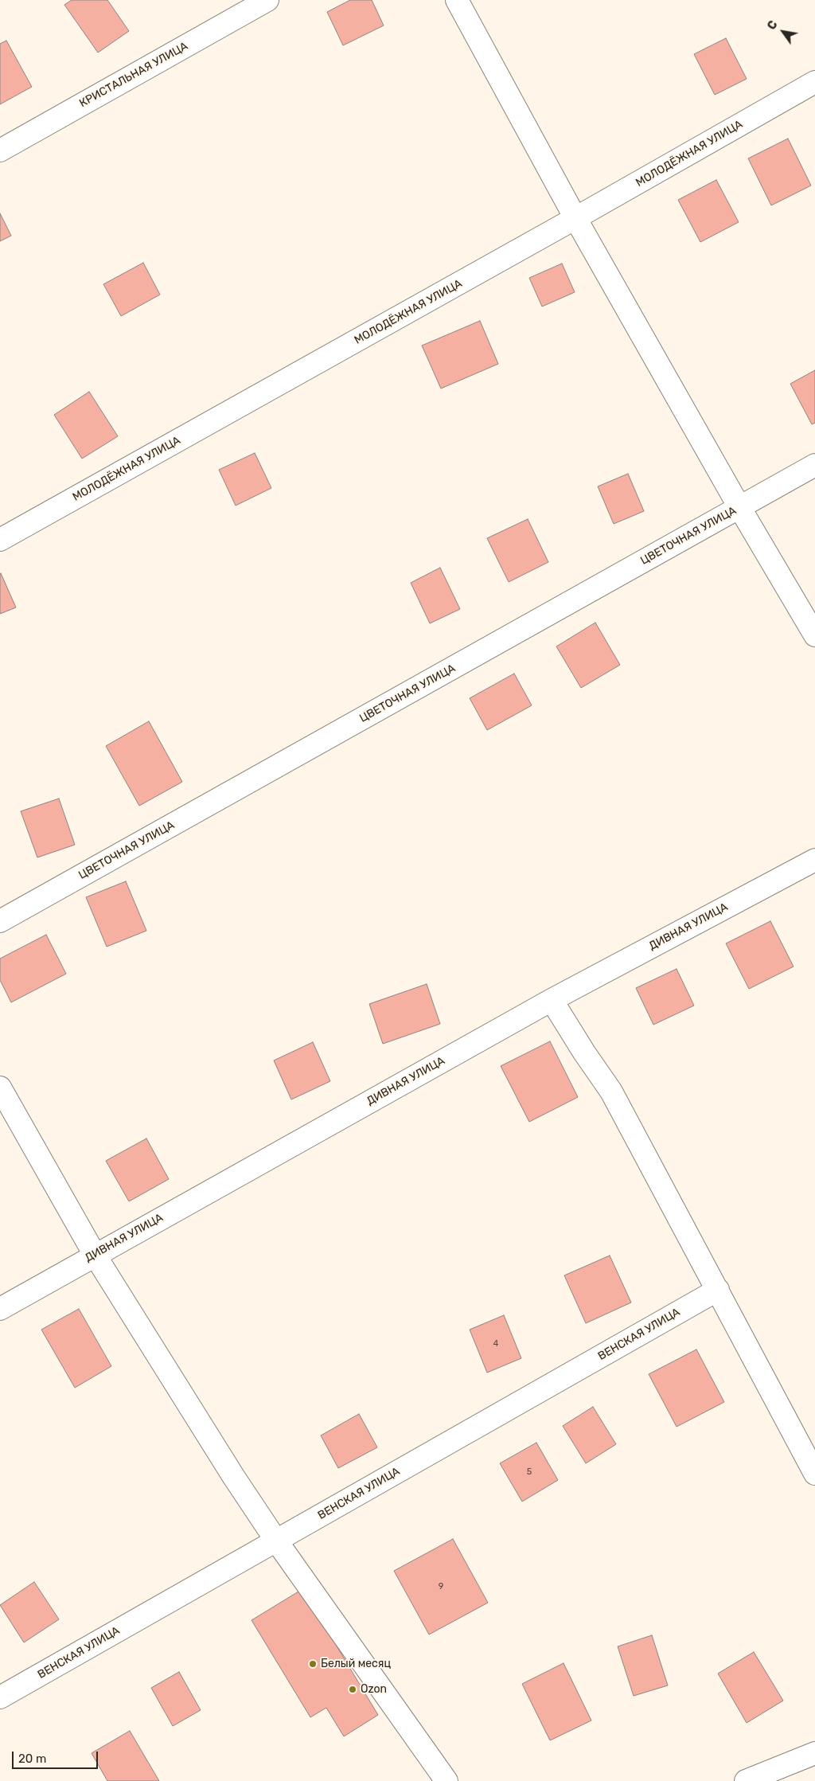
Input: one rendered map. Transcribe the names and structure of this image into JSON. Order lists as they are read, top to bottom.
{
  "streets": {
    "street": [
      "КРИСТАЛЬНАЯ УЛИЦА",
      "МОЛОДЁЖНАЯ УЛИЦА",
      "ЦВЕТОЧНАЯ УЛИЦА",
      "ДИВНАЯ УЛИЦА",
      "ВЕНСКАЯ УЛИЦА"
    ]
  },
  "places": ["Белый месяц", "Ozon"],
  "house_numbers": ["4", "5", "9"],
  "scale_bar": "20 m",
  "north": "top left"
}
